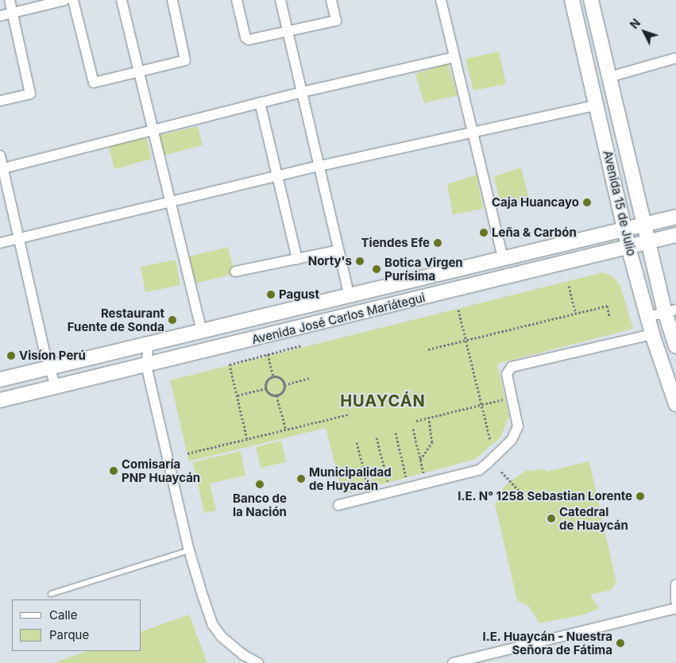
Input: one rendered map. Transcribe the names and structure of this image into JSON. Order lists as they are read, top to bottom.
{
  "streets": {
    "main road": ["Avenida 15 de Julio", "Avenida José Carlos Mariátegui"]
  },
  "crossings": [
    ["Avenida 15 de Julio", "Avenida José Carlos Mariátegui"]
  ],
  "districts": ["HUAYCÁN"],
  "places": [
    "Caja Huancayo",
    "Leña & Carbón",
    "Tiendes Efe",
    "Norty's",
    "Botica Virgen Purísima",
    "Pagust",
    "Restaurant Fuente de Sonda",
    "Visíon Perú",
    "Comisaría PNP Huaycán",
    "Municipalidad de Huyacán",
    "Banco de la Nación",
    "I.E. N° 1258 Sebastian Lorente",
    "Catedral de Huaycán",
    "I.E. Huaycán - Nuestra Señora de Fátima"
  ],
  "legend": ["Calle", "Parque"],
  "north": "top left"
}
